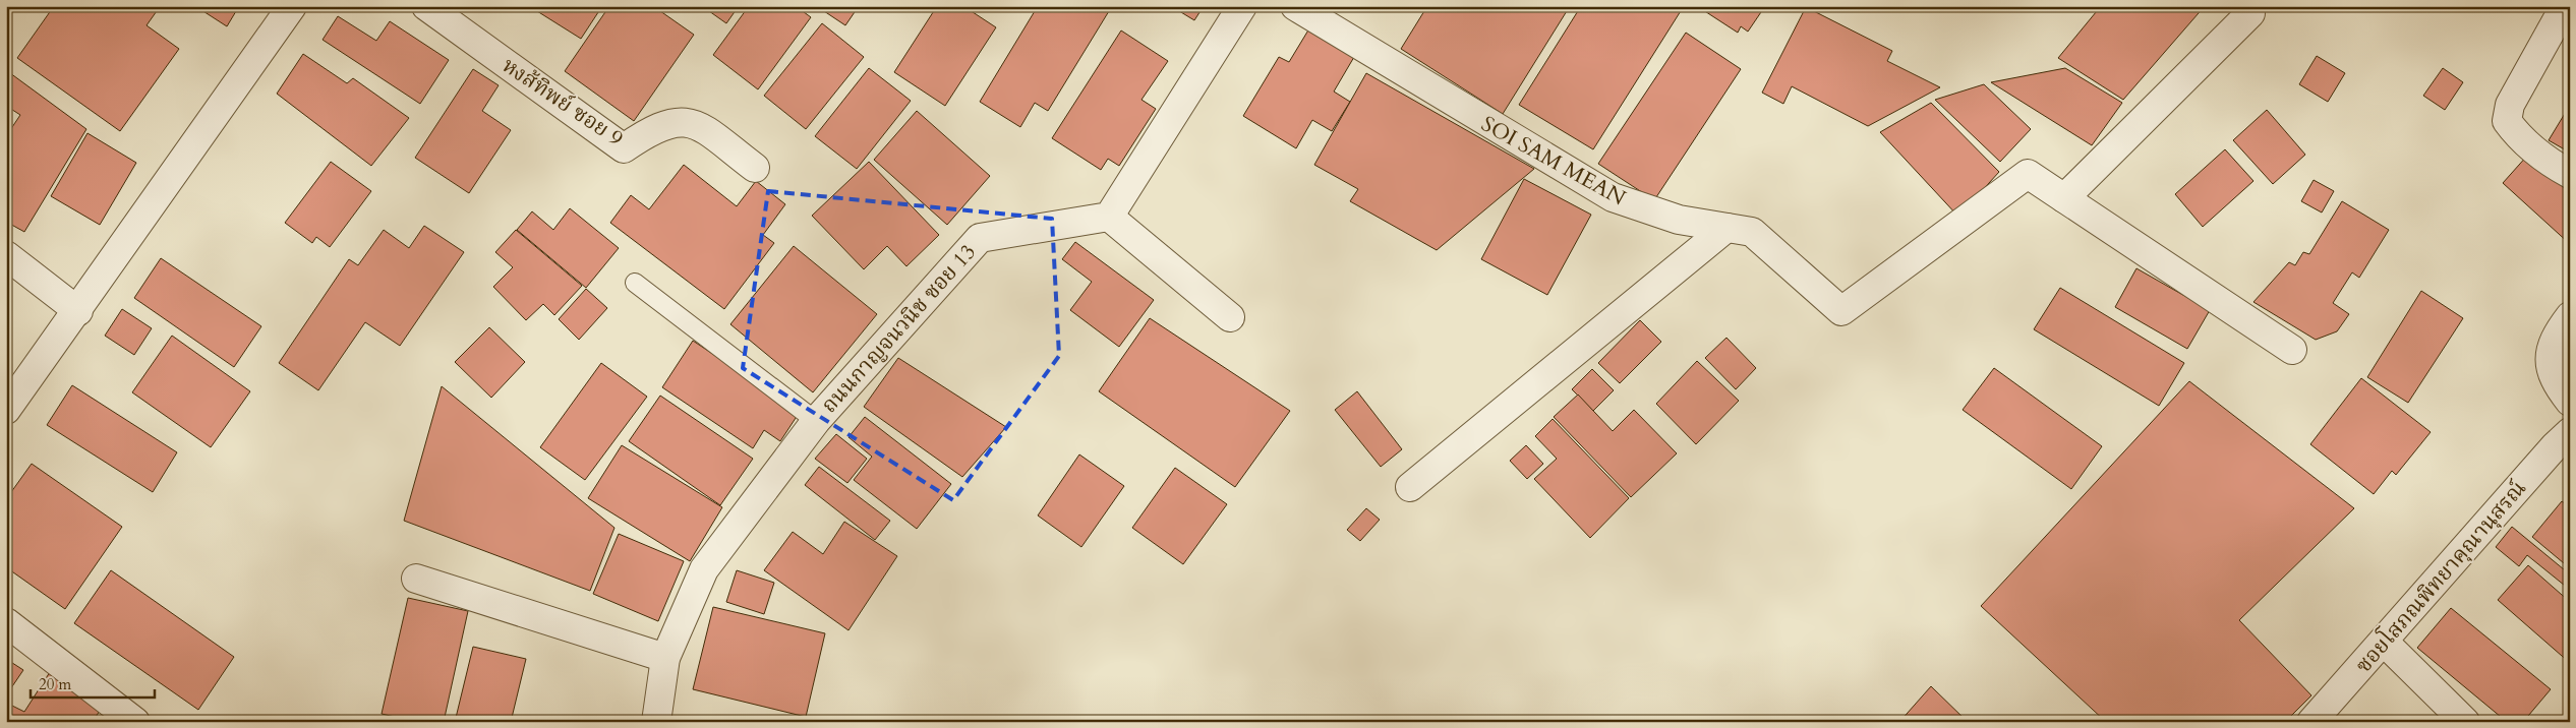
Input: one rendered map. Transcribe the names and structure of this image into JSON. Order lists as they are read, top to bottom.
{
  "streets": {
    "street": [
      "หงส้ทิพย์ ซอย 9",
      "SOI SAM MEAN",
      "ถนนกาญจนวนิช ซอย 13",
      "ซอยโสภณพิทยาคุณานุสรณ์"
    ]
  },
  "scale_bar": "20 m"
}
